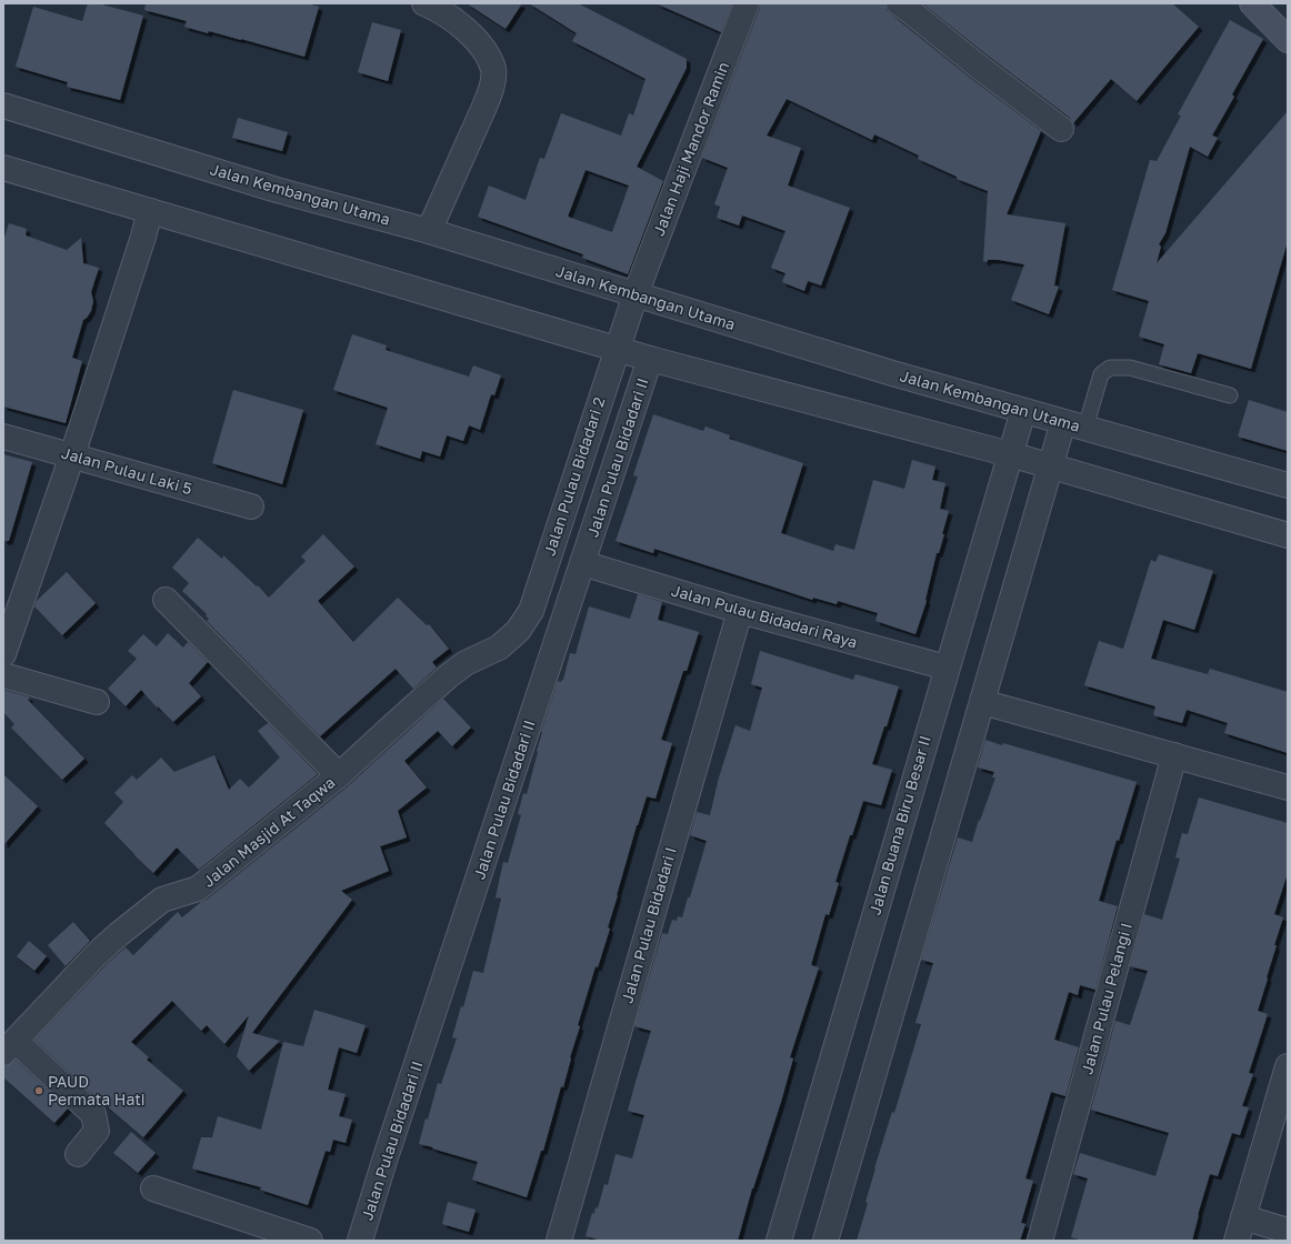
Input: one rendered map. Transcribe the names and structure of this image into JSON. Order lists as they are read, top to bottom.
{
  "streets": {
    "street": [
      "Jalan Haji Mandor Ramin",
      "Jalan Kembangan Utama",
      "Jalan Pulau Bidadari II",
      "Jalan Pulau Laki 5",
      "Jalan Pulau Bidadari 2",
      "Jalan Pulau Bidadari Raya",
      "Jalan Buana Biru Besar II",
      "Jalan Masjid At Taqwa",
      "Jalan Pulau Bidadari I",
      "Jalan Pulau Pelangi I"
    ]
  },
  "crossings": [
    ["Jalan Haji Mandor Ramin", "Jalan Kembangan Utama"],
    ["Jalan Haji Mandor Ramin", "Jalan Pulau Bidadari 2"],
    ["Jalan Kembangan Utama", "Jalan Pulau Bidadari 2"],
    ["Jalan Kembangan Utama", "Jalan Buana Biru Besar II"],
    ["Jalan Pulau Bidadari II", "Jalan Pulau Bidadari Raya"],
    ["Jalan Pulau Bidadari 2", "Jalan Masjid At Taqwa"],
    ["Jalan Pulau Bidadari Raya", "Jalan Buana Biru Besar II"],
    ["Jalan Pulau Bidadari Raya", "Jalan Pulau Bidadari I"]
  ],
  "places": ["PAUD Permata Hati"]
}
